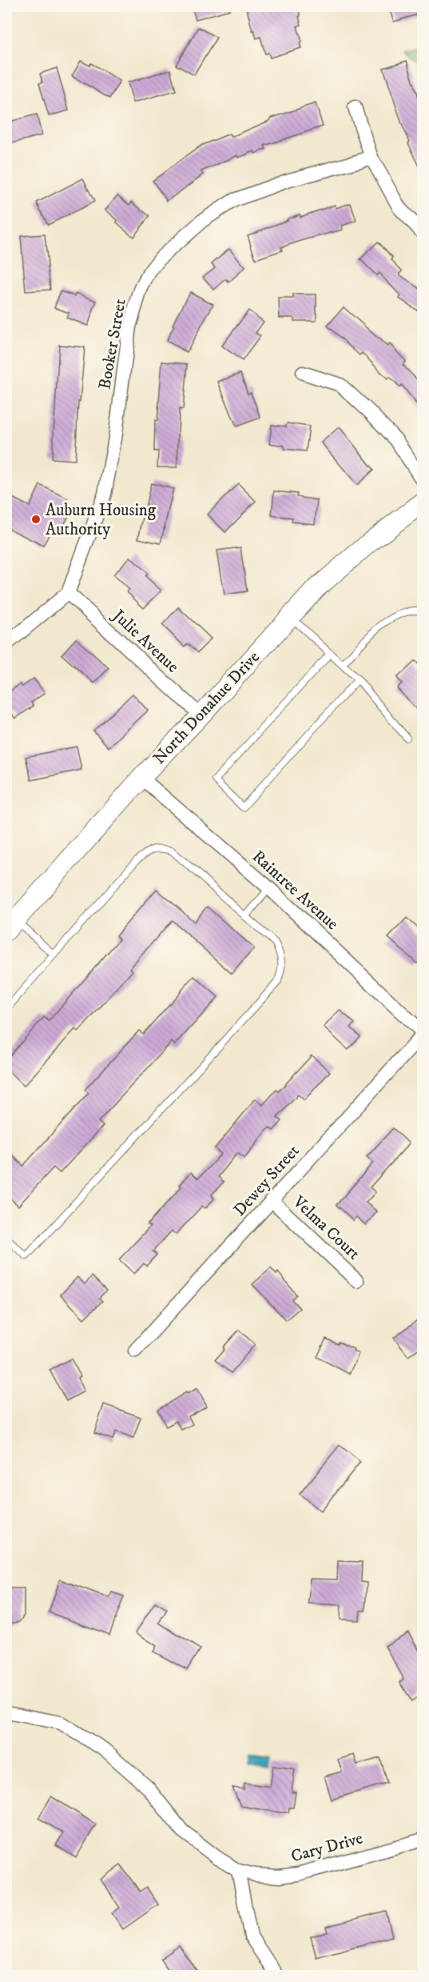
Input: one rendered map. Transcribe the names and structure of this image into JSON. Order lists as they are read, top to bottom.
{
  "streets": {
    "street": [
      "Booker Street",
      "Julie Avenue",
      "North Donahue Drive",
      "Raintree Avenue",
      "Dewey Street",
      "Velma Court",
      "Cary Drive"
    ]
  },
  "crossings": [
    ["Booker Street", "Julie Avenue"],
    ["Julie Avenue", "North Donahue Drive"],
    ["North Donahue Drive", "Raintree Avenue"],
    ["Raintree Avenue", "Dewey Street"],
    ["Dewey Street", "Velma Court"]
  ],
  "places": ["Auburn Housing Authority"]
}
